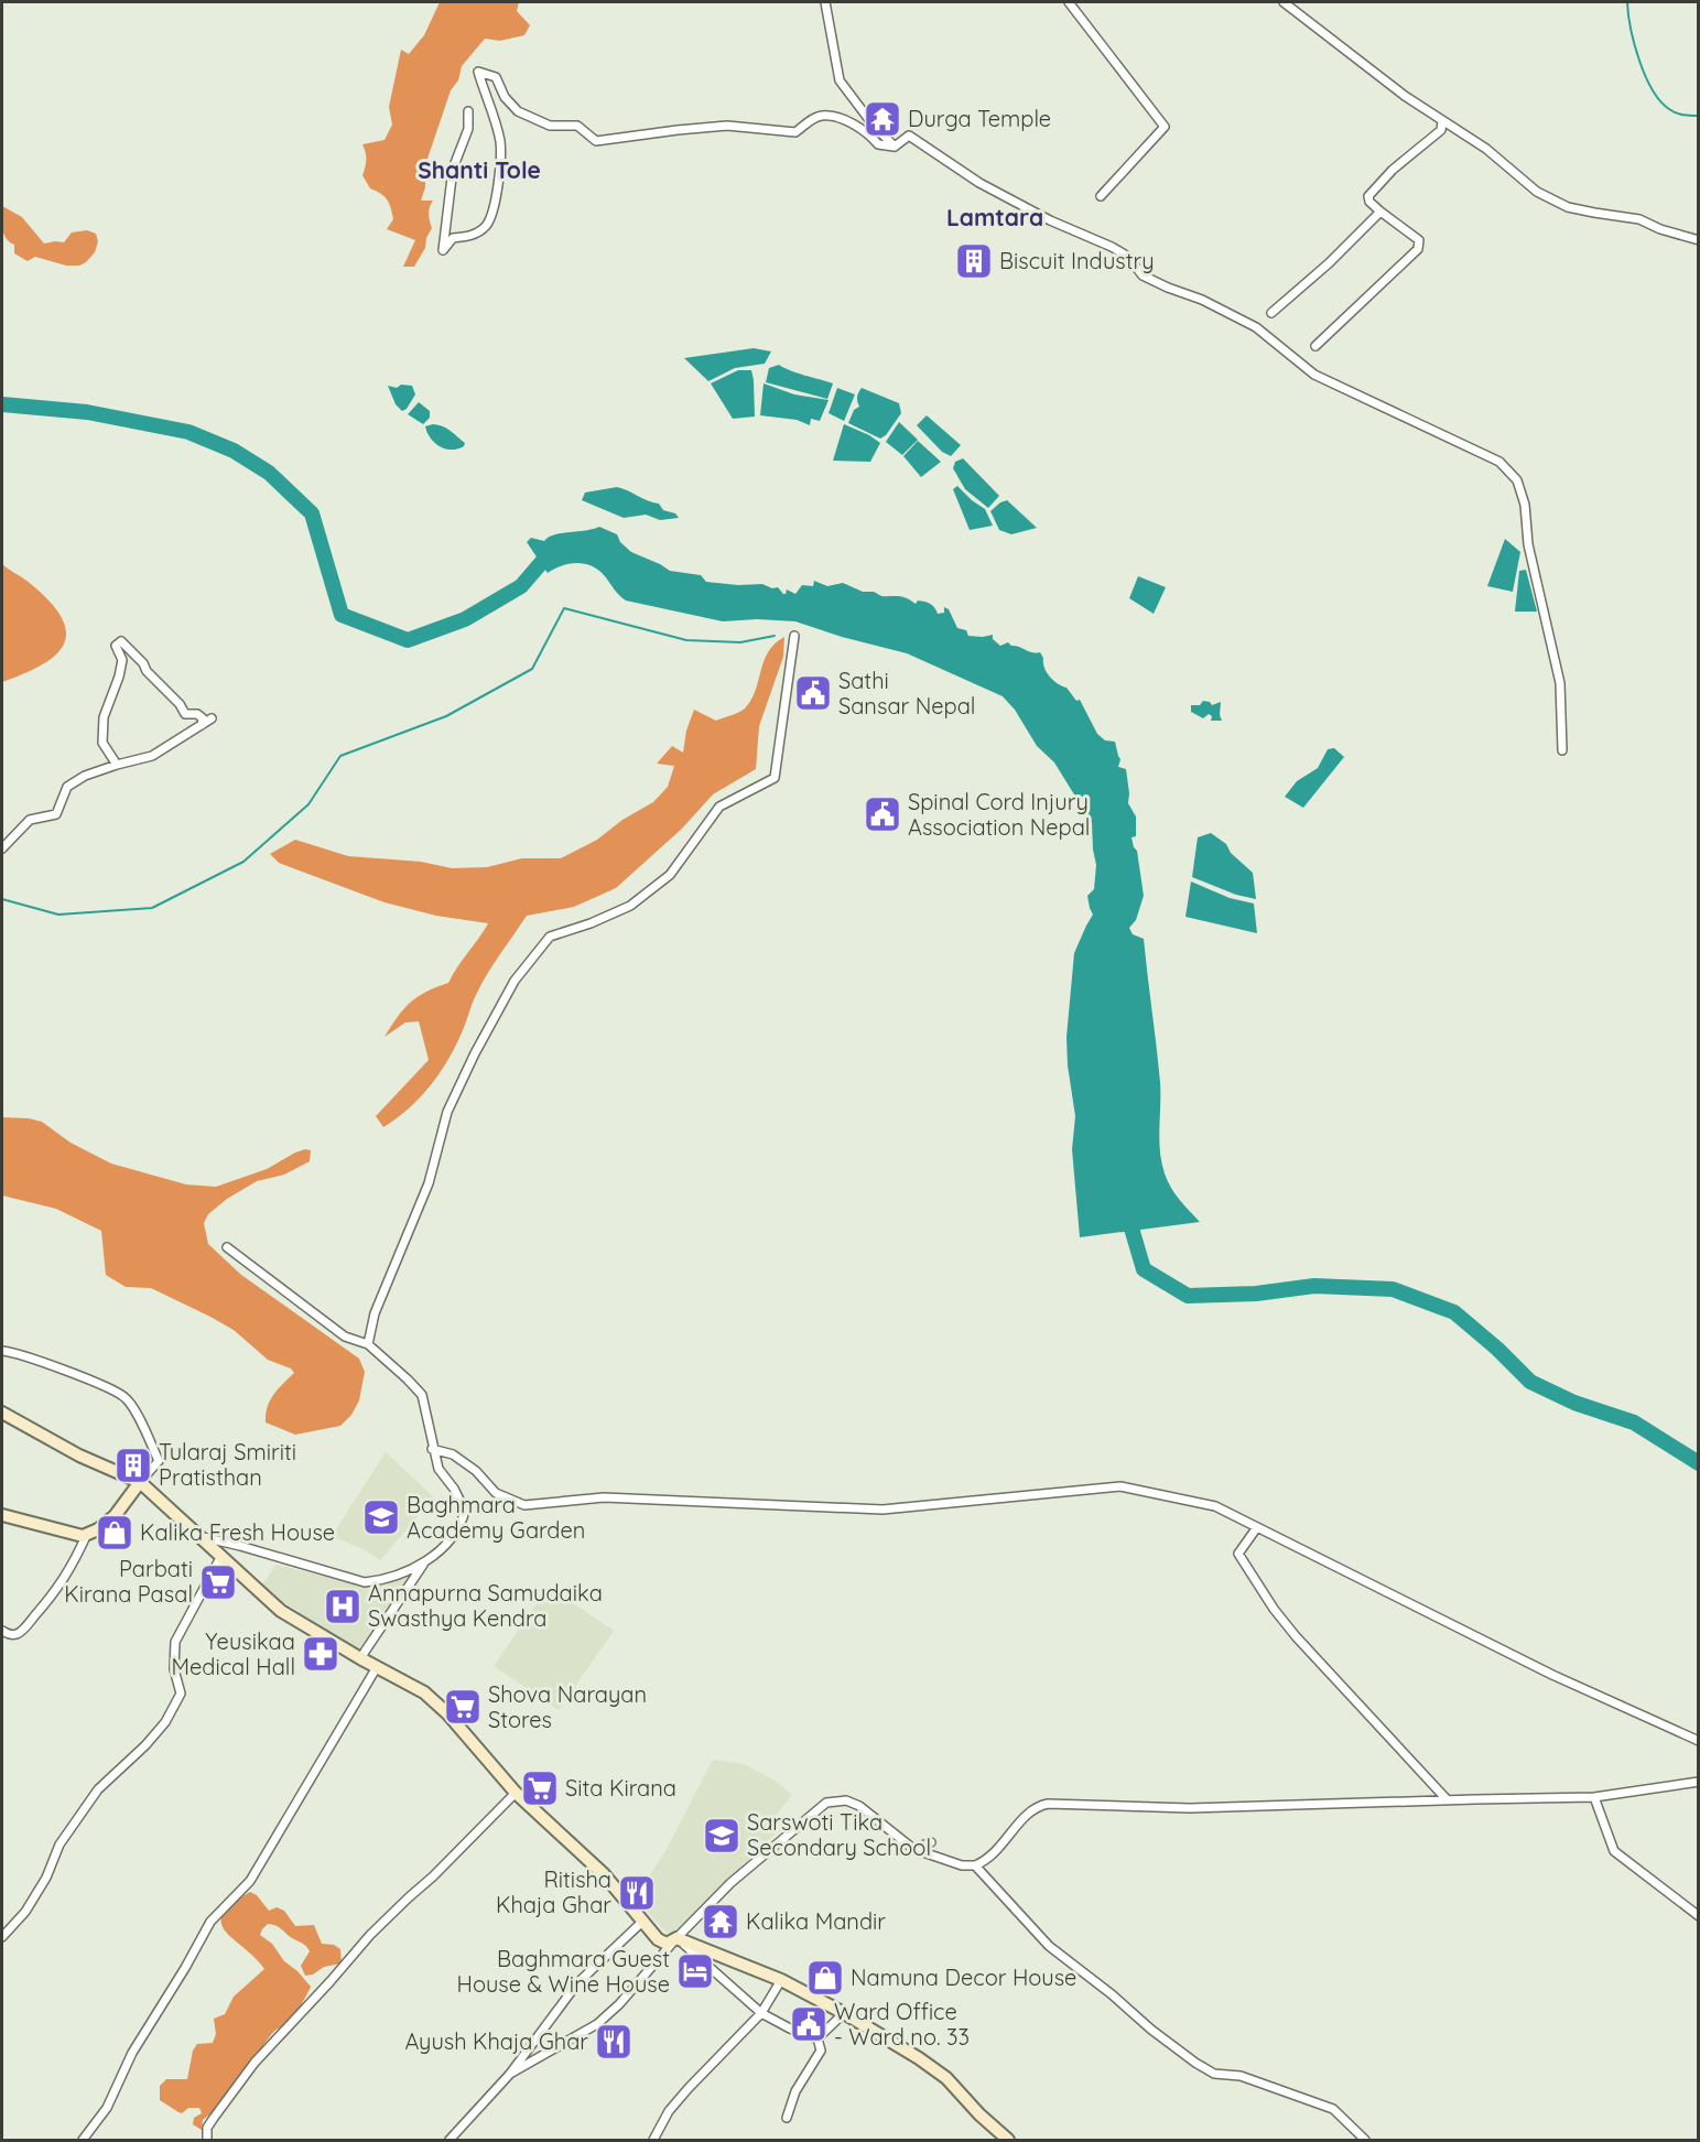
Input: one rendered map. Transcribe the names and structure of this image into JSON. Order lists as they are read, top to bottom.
{
  "districts": ["Shanti Tole", "Lamtara"],
  "places": {
    "temple": ["Durga Temple", "Kalika Mandir"],
    "building": ["Biscuit Industry", "Tularaj Smiriti Pratisthan"],
    "public building": ["Sathi Sansar Nepal", "Spinal Cord Injury Association Nepal", "Ward Office - Ward no. 33"],
    "school or university": ["Baghmara Academy Garden", "Sarswoti Tika Secondary School"],
    "shop": ["Kalika Fresh House", "Namuna Decor House"],
    "supermarket": ["Parbati Kirana Pasal", "Shova Narayan Stores", "Sita Kirana"],
    "hospital": ["Annapurna Samudaika Swasthya Kendra"],
    "pharmacy": ["Yeusikaa Medical Hall"],
    "restaurant": ["Ritisha Khaja Ghar", "Ayush Khaja Ghar"],
    "hotel": ["Baghmara Guest House & Wine House"]
  }
}
